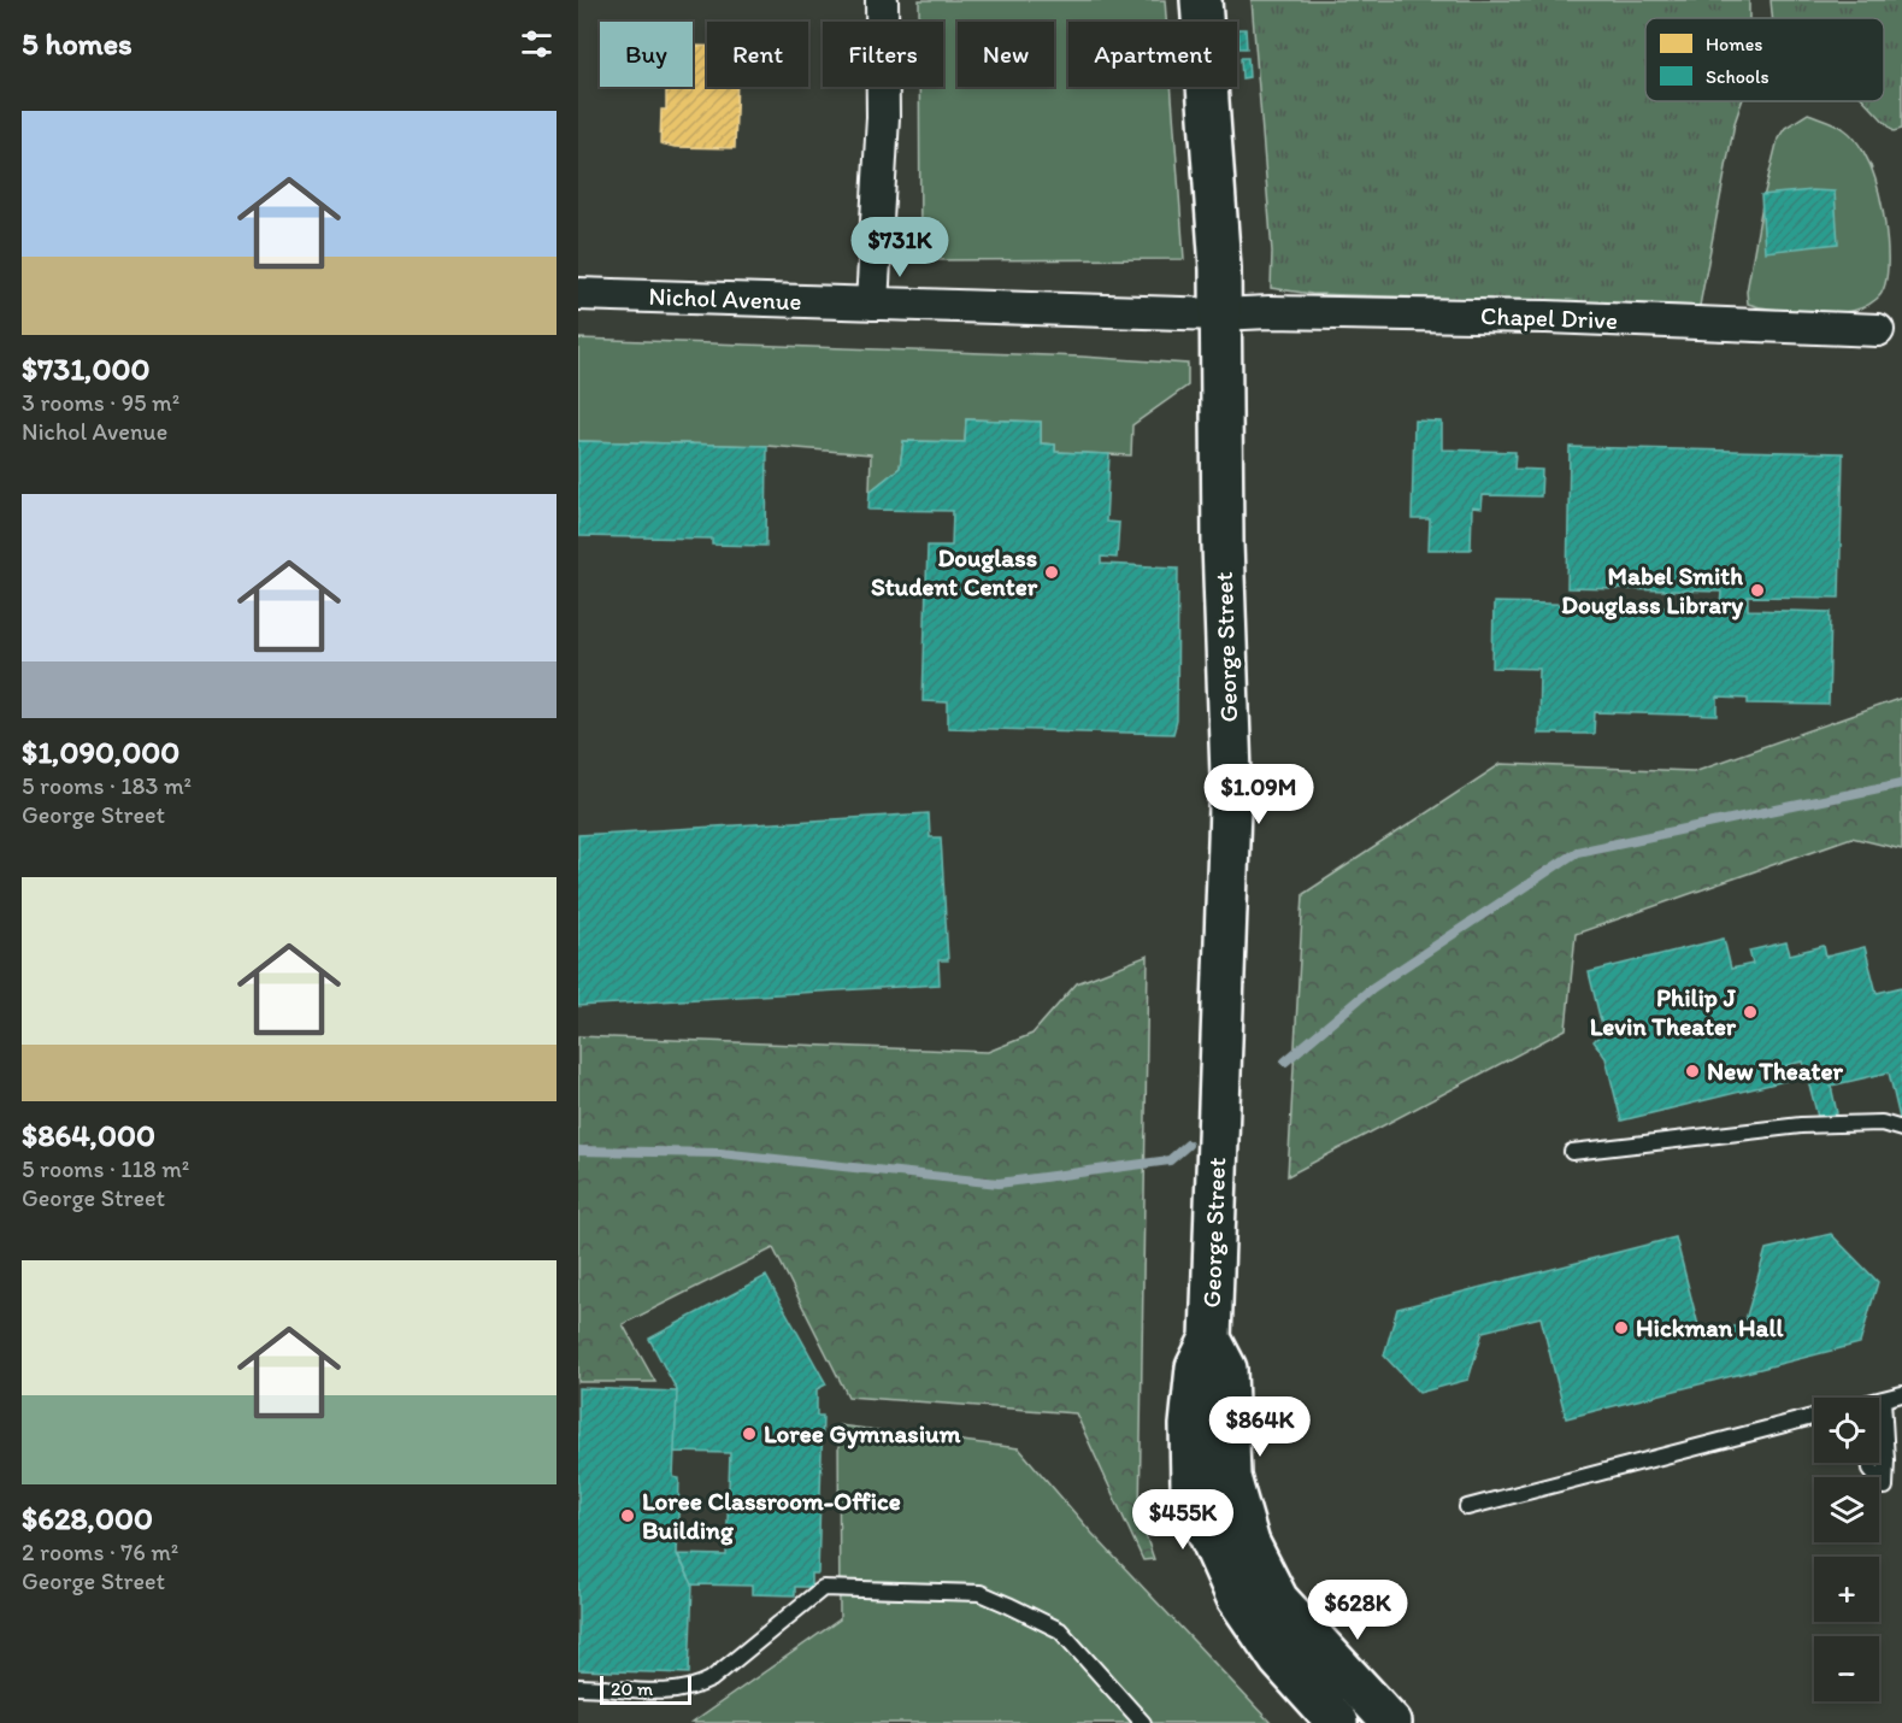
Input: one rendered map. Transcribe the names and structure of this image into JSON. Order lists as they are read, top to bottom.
{
  "streets": {
    "street": ["Nichol Avenue", "Chapel Drive", "George Street"]
  },
  "crossings": [
    ["Nichol Avenue", "Chapel Drive"],
    ["Nichol Avenue", "George Street"],
    ["Chapel Drive", "George Street"]
  ],
  "places": [
    "Douglass Student Center",
    "Mabel Smith Douglass Library",
    "Philip J Levin Theater",
    "New Theater",
    "Hickman Hall",
    "Loree Gymnasium",
    "Loree Classroom-Office Building"
  ],
  "legend": ["Homes", "Schools"],
  "scale_bar": "20 m",
  "page": {
    "heading": "5 homes",
    "chip": [
      "Buy",
      "Rent",
      "Filters",
      "New",
      "Apartment"
    ],
    "list": [
      {
        "name": "$731,000",
        "note": "3 rooms · 95 m² · Nichol Avenue"
      },
      {
        "name": "$1,090,000",
        "note": "5 rooms · 183 m² · George Street"
      },
      {
        "name": "$864,000",
        "note": "5 rooms · 118 m² · George Street"
      },
      {
        "name": "$628,000",
        "note": "2 rooms · 76 m² · George Street"
      }
    ],
    "price": [
      "$731K",
      "$1.09M",
      "$864K",
      "$455K",
      "$628K"
    ],
    "map_buttons": ["+", "−"],
    "scale": "20 m"
  }
}
